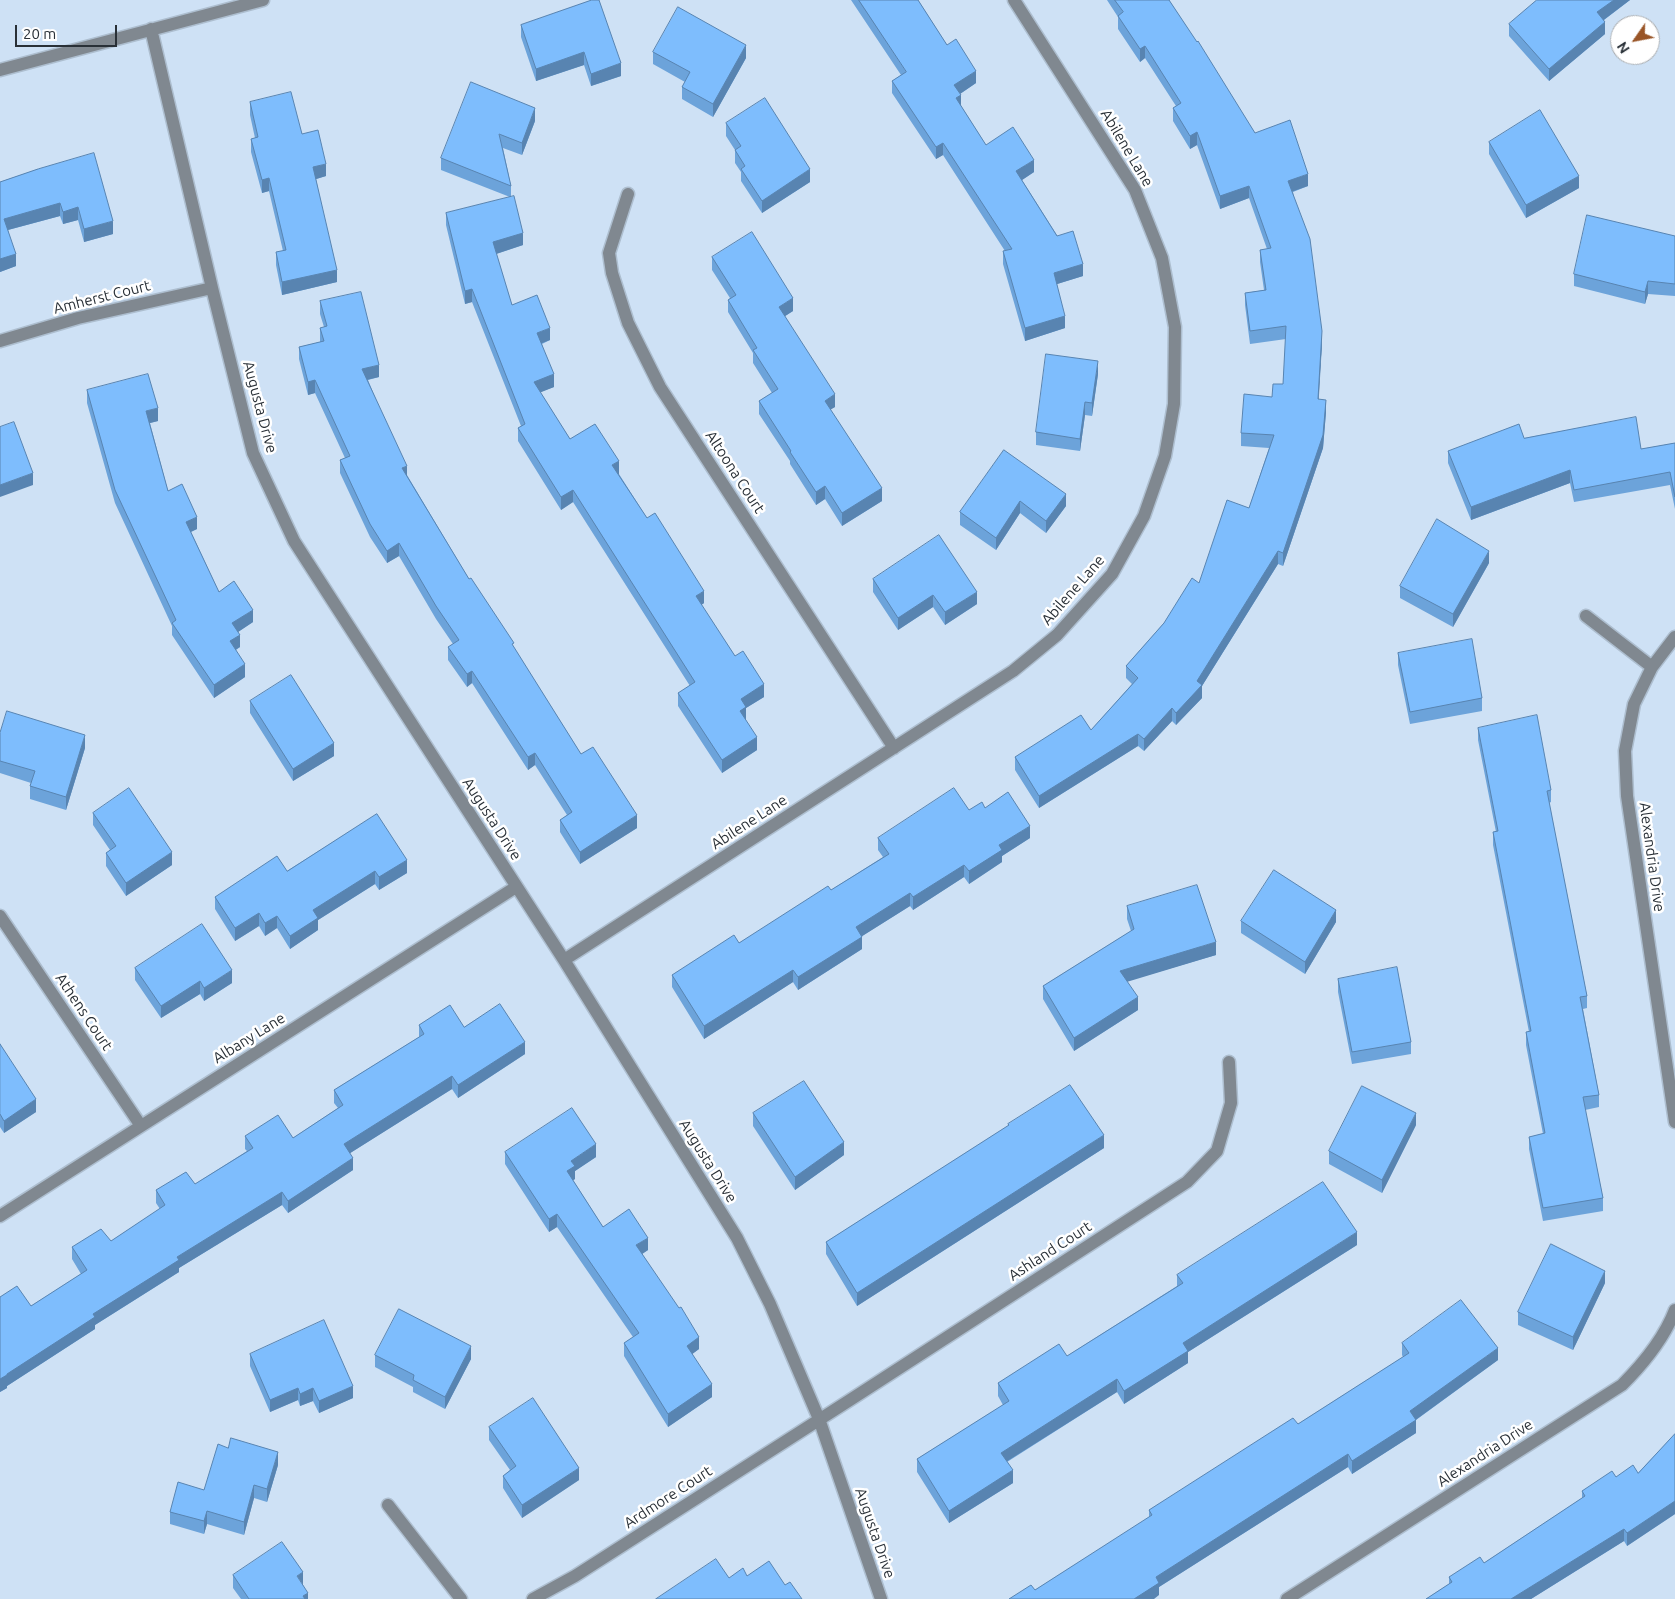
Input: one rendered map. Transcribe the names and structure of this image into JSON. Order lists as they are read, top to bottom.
{
  "streets": {
    "street": [
      "Abilene Lane",
      "Amherst Court",
      "Augusta Drive",
      "Altoona Court",
      "Alexandria Drive",
      "Athens Court",
      "Albany Lane",
      "Ashland Court",
      "Ardmore Court"
    ]
  },
  "crossings": [
    ["Abilene Lane", "Augusta Drive"],
    ["Abilene Lane", "Altoona Court"],
    ["Amherst Court", "Augusta Drive"],
    ["Augusta Drive", "Albany Lane"],
    ["Augusta Drive", "Ashland Court"],
    ["Augusta Drive", "Ardmore Court"],
    ["Athens Court", "Albany Lane"],
    ["Ashland Court", "Ardmore Court"]
  ],
  "scale_bar": "20 m",
  "north": "bottom left"
}
